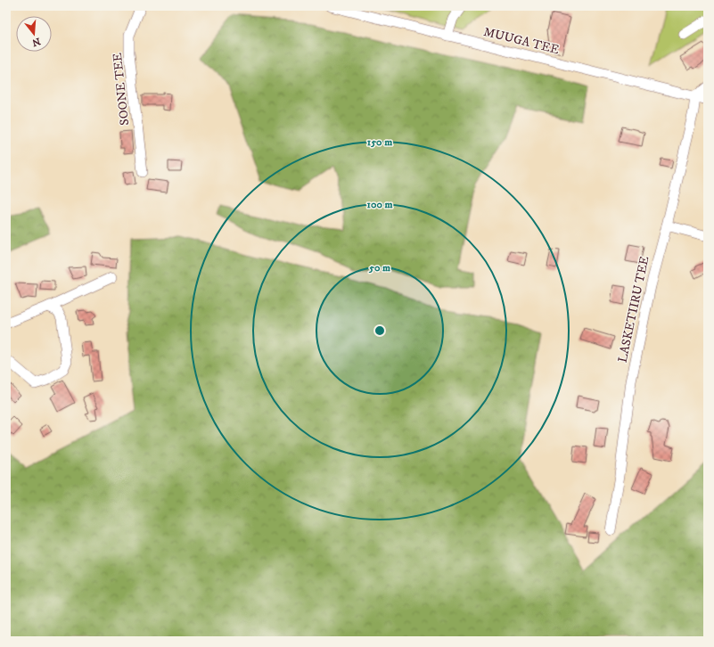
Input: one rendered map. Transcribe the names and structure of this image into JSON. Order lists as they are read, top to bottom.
{
  "streets": {
    "street": ["MUUGA TEE", "SOONE TEE", "LASKETIIRU TEE"]
  },
  "crossings": [
    ["MUUGA TEE", "LASKETIIRU TEE"]
  ],
  "north": "bottom",
  "rings": ["150 m", "100 m", "50 m"]
}
